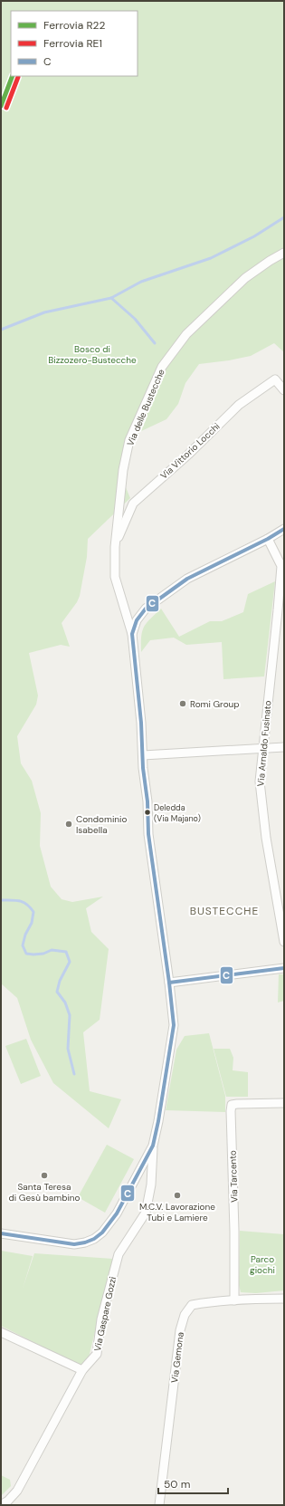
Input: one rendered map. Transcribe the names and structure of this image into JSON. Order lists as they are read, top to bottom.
{
  "streets": {
    "street": [
      "Via delle Bustecche",
      "Via Vittorio Locchi",
      "Via Arnaldo Fusinato",
      "Via Tarcento",
      "Via Gaspare Gozzi",
      "Via Gemona"
    ]
  },
  "crossings": [
    ["Via delle Bustecche", "Via Vittorio Locchi"],
    ["Via delle Bustecche", "Via Gaspare Gozzi"],
    ["Via Tarcento", "Via Gemona"]
  ],
  "districts": ["BUSTECCHE"],
  "parks": ["Bosco di Bizzozero-Bustecche", "Parco giochi"],
  "places": [
    "Romi Group",
    "Deledda (Via Majano)",
    "Condominio Isabella",
    "Santa Teresa di Gesù bambino",
    "M.C.V. Lavorazione Tubi e Lamiere"
  ],
  "lines": ["rail line R22", "rail line RE1", "transit line C"],
  "legend": ["Ferrovia R22", "Ferrovia RE1", "C"],
  "scale_bar": "50 m"
}
